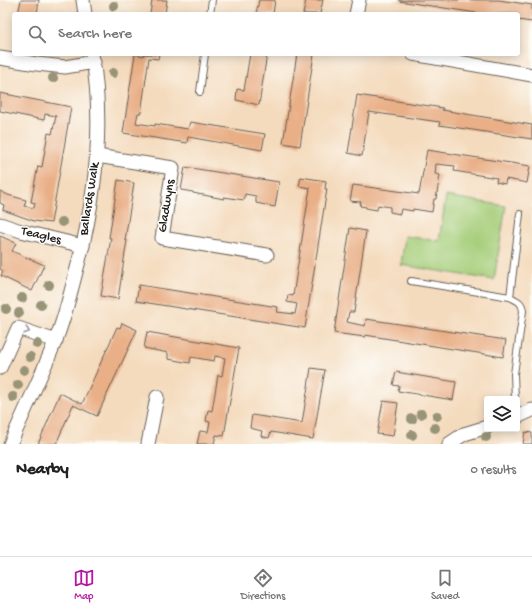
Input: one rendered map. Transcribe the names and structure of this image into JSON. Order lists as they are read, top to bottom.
{
  "streets": {
    "street": ["Ballards Walk", "Gladwyns", "Teagles"]
  },
  "crossings": [
    ["Ballards Walk", "Gladwyns"],
    ["Ballards Walk", "Teagles"]
  ],
  "page": {
    "search": "Search here",
    "heading": ["Nearby", "0 results"],
    "nav": ["Map", "Directions", "Saved"]
  }
}
